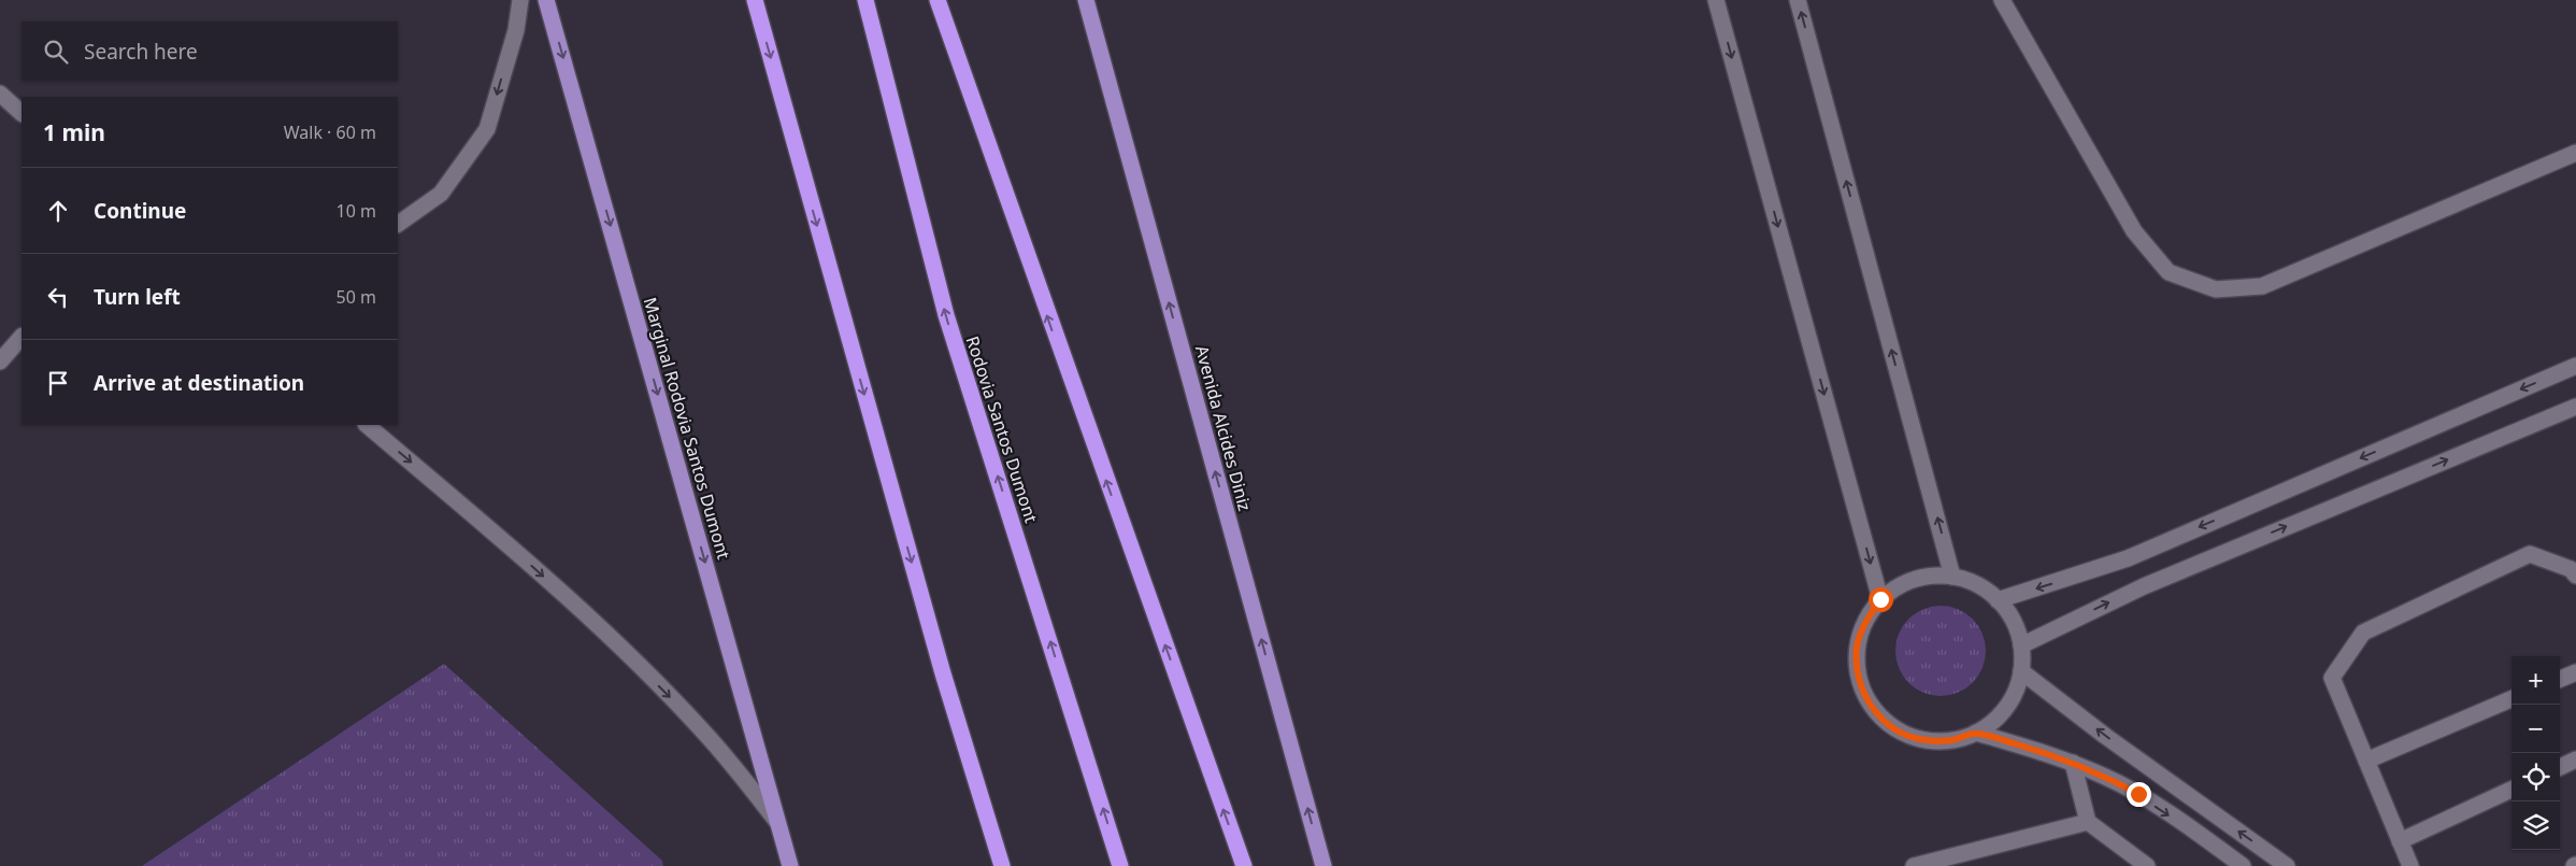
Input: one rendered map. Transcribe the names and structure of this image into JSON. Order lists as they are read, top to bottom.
{
  "streets": {
    "highway": ["Rodovia Santos Dumont"],
    "main road": ["Marginal Rodovia Santos Dumont", "Avenida Alcides Diniz"]
  },
  "one_way": ["Marginal Rodovia Santos Dumont", "Avenida Alcides Diniz"],
  "page": {
    "search": "Search here",
    "heading": ["1 min", "Walk · 60 m"],
    "list": [
      ["Continue", "10 m"],
      ["Turn left", "50 m"],
      "Arrive at destination"
    ],
    "map_buttons": ["+", "−"]
  }
}
